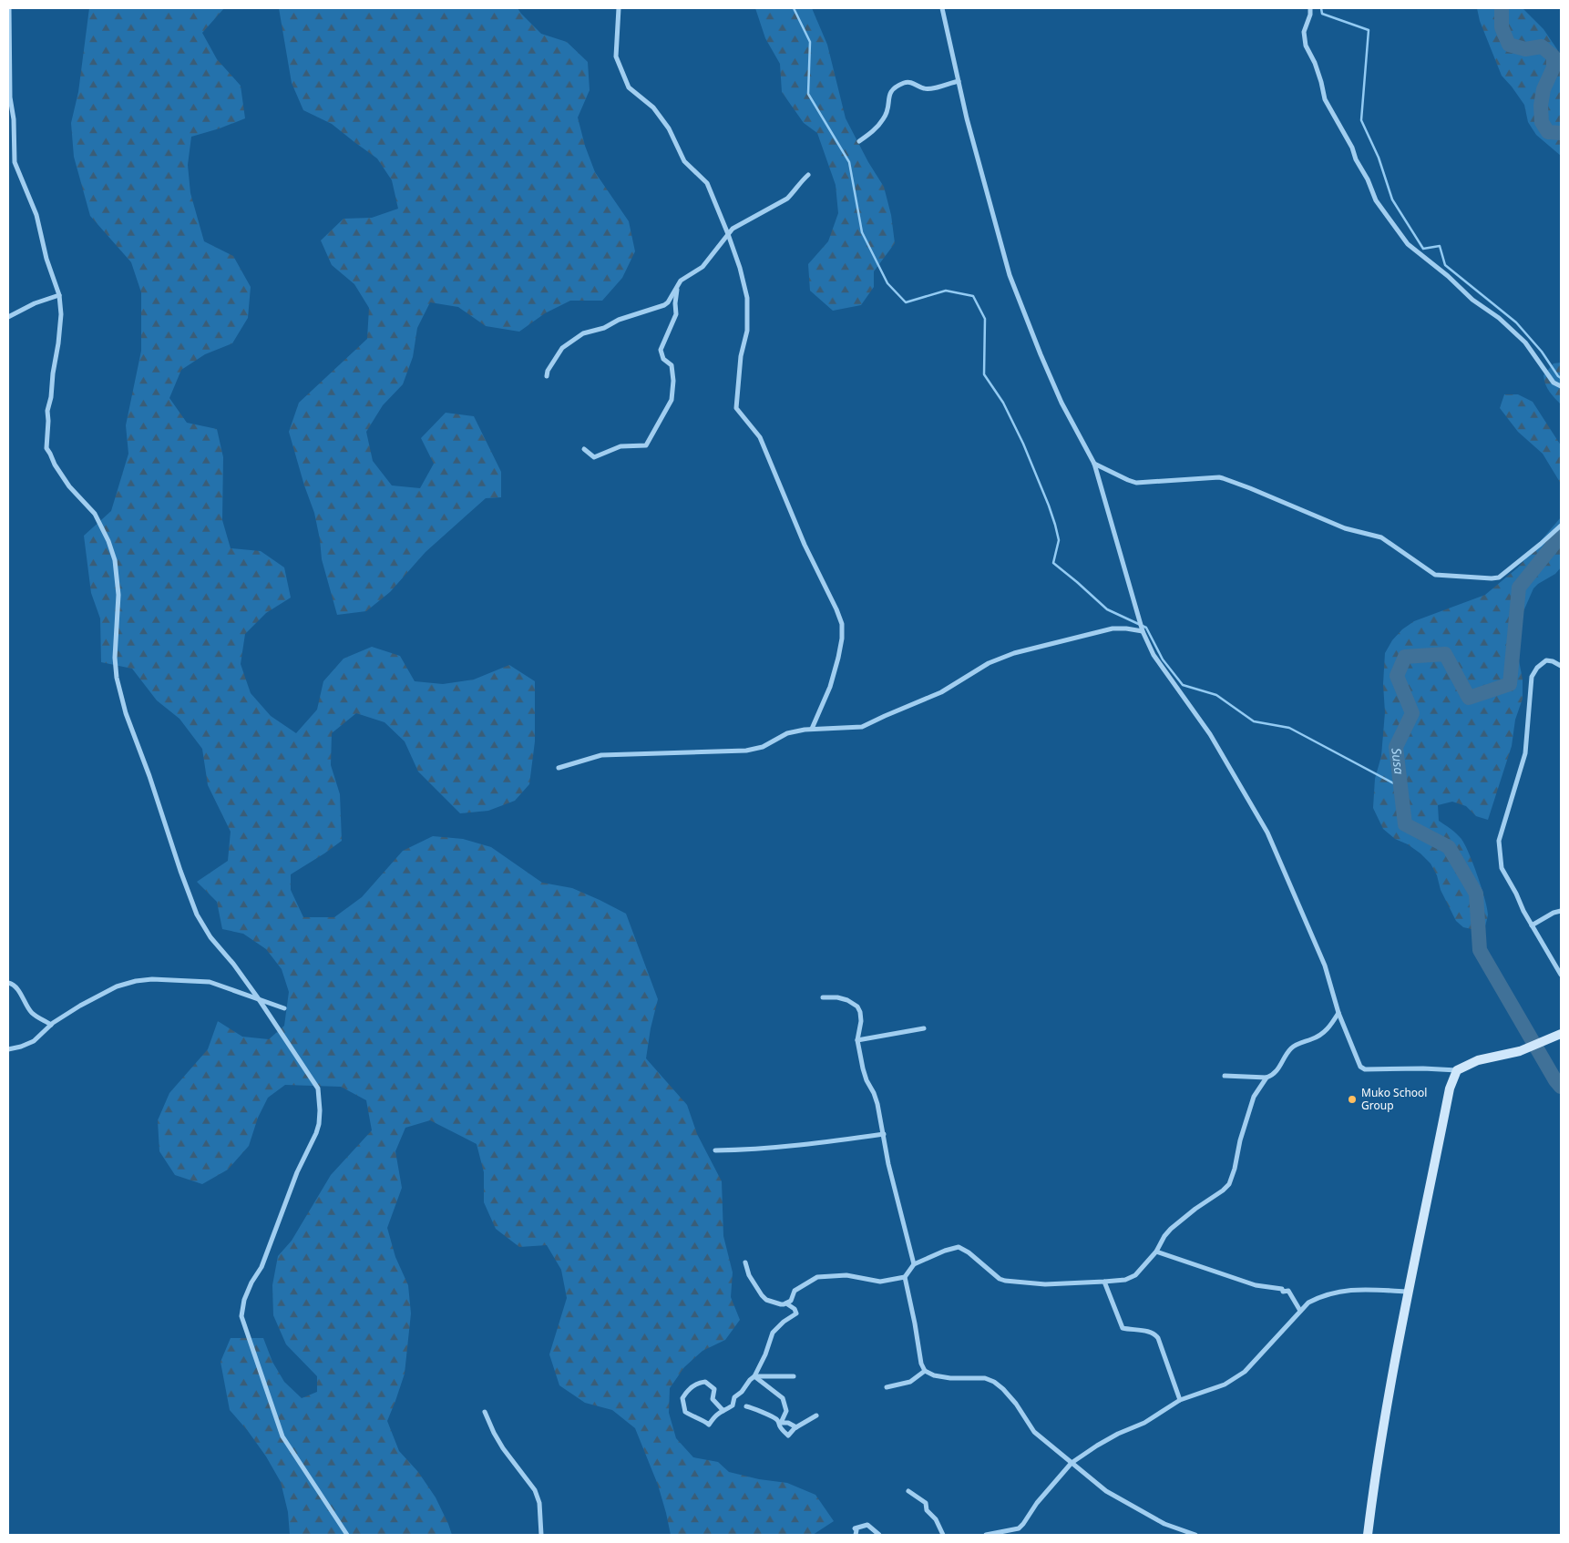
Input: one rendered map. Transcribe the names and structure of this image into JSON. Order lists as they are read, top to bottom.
{
  "water": ["Susa"],
  "places": ["Muko School Group"]
}
